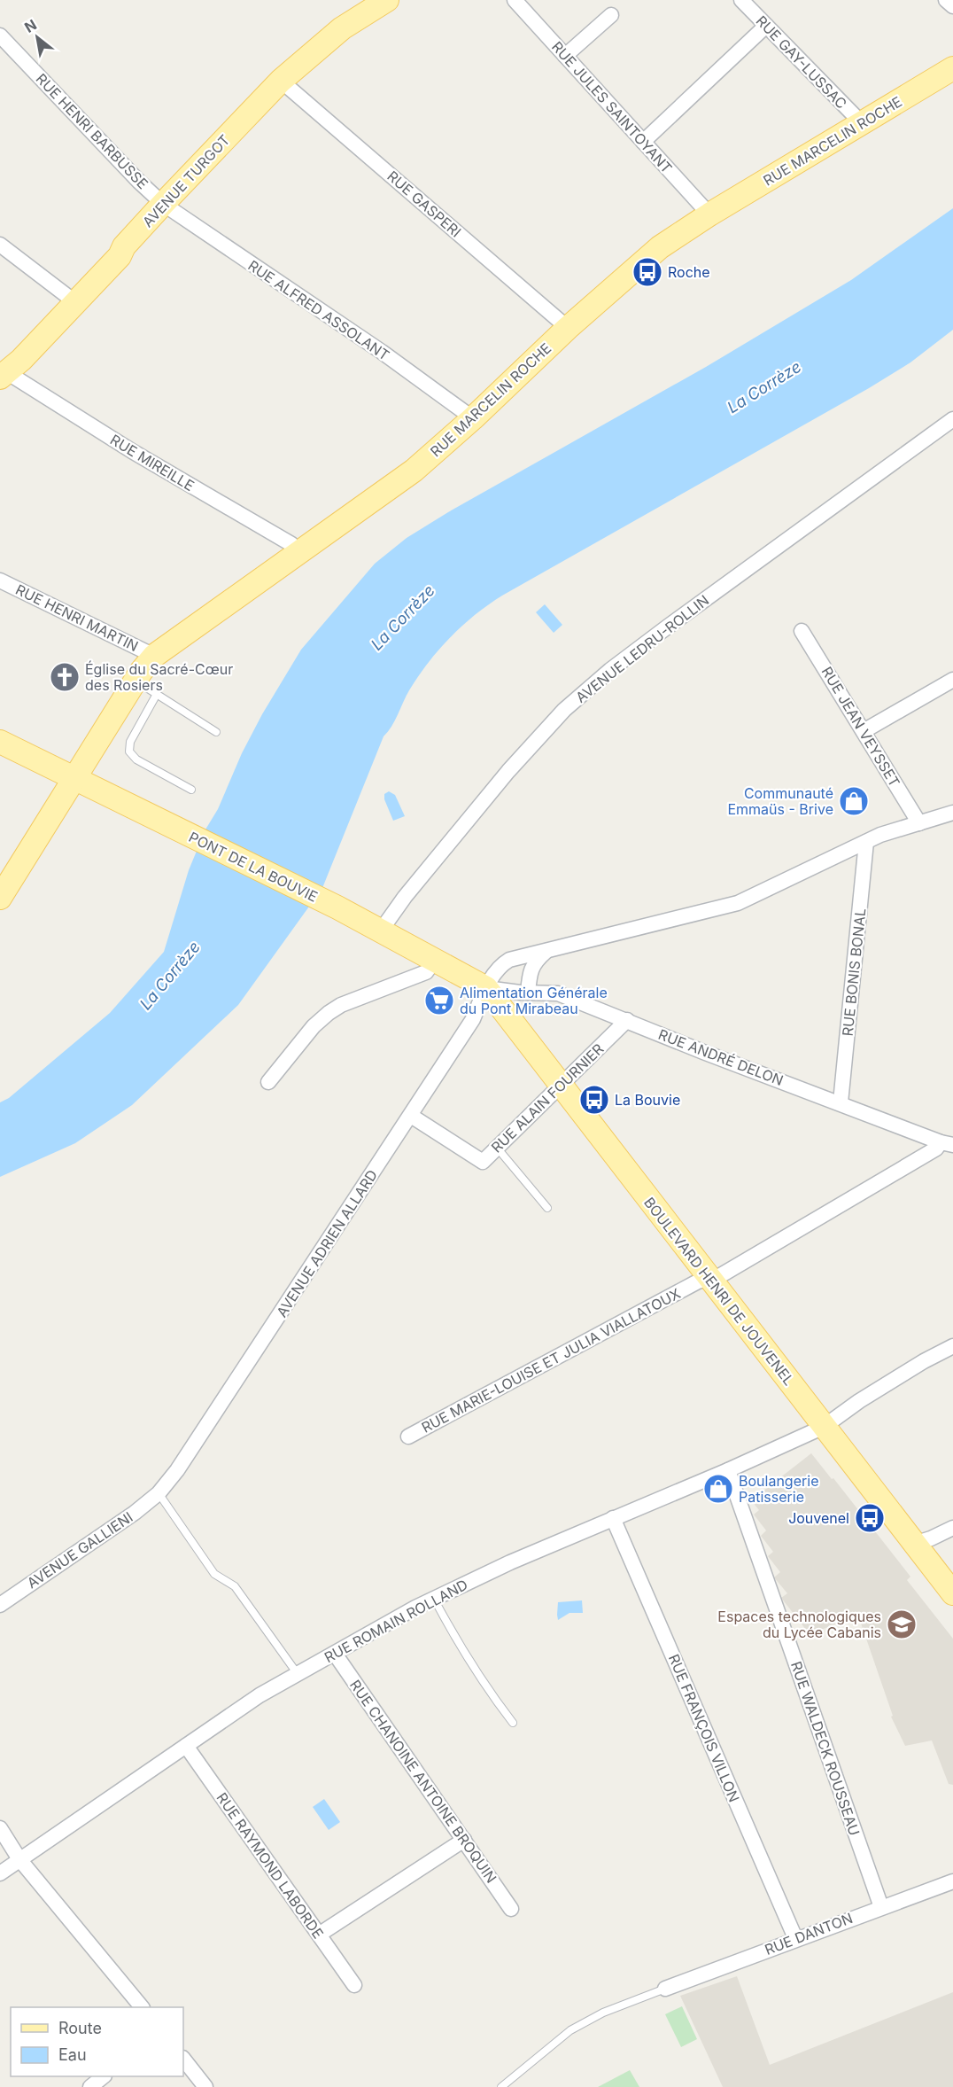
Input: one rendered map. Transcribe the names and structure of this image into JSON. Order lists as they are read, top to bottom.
{
  "streets": {
    "main road": [
      "RUE MARCELIN ROCHE",
      "AVENUE TURGOT",
      "PONT DE LA BOUVIE",
      "BOULEVARD HENRI DE JOUVENEL"
    ],
    "street": [
      "RUE GAY-LUSSAC",
      "RUE JULES SAINTOYANT",
      "RUE HENRI BARBUSSE",
      "RUE GASPERI",
      "RUE ALFRED ASSOLANT",
      "RUE MIREILLE",
      "RUE HENRI MARTIN",
      "AVENUE LEDRU-ROLLIN",
      "RUE JEAN VEYSSET",
      "RUE BONIS BONAL",
      "RUE ANDRÉ DELON",
      "RUE ALAIN FOURNIER",
      "AVENUE ADRIEN ALLARD",
      "RUE MARIE-LOUISE ET JULIA VIALLATOUX",
      "AVENUE GALLIENI",
      "RUE ROMAIN ROLLAND",
      "RUE FRANÇOIS VILLON",
      "RUE WALDECK ROUSSEAU",
      "RUE CHANOINE ANTOINE BROQUIN",
      "RUE RAYMOND LABORDE",
      "RUE DANTON"
    ]
  },
  "crossings": [
    ["RUE GAY-LUSSAC", "RUE MARCELIN ROCHE"],
    ["RUE JULES SAINTOYANT", "RUE MARCELIN ROCHE"],
    ["RUE HENRI BARBUSSE", "AVENUE TURGOT"],
    ["RUE HENRI BARBUSSE", "RUE ALFRED ASSOLANT"],
    ["RUE MARCELIN ROCHE", "RUE GASPERI"],
    ["RUE MARCELIN ROCHE", "RUE ALFRED ASSOLANT"],
    ["RUE MARCELIN ROCHE", "RUE MIREILLE"],
    ["RUE MARCELIN ROCHE", "RUE HENRI MARTIN"],
    ["RUE MARCELIN ROCHE", "PONT DE LA BOUVIE"],
    ["AVENUE TURGOT", "RUE GASPERI"],
    ["AVENUE TURGOT", "RUE ALFRED ASSOLANT"],
    ["AVENUE TURGOT", "RUE MIREILLE"],
    ["AVENUE LEDRU-ROLLIN", "PONT DE LA BOUVIE"],
    ["RUE JEAN VEYSSET", "AVENUE ADRIEN ALLARD"],
    ["PONT DE LA BOUVIE", "RUE ANDRÉ DELON"],
    ["PONT DE LA BOUVIE", "AVENUE ADRIEN ALLARD"],
    ["PONT DE LA BOUVIE", "BOULEVARD HENRI DE JOUVENEL"],
    ["RUE BONIS BONAL", "RUE ANDRÉ DELON"],
    ["RUE BONIS BONAL", "AVENUE ADRIEN ALLARD"],
    ["RUE ANDRÉ DELON", "RUE ALAIN FOURNIER"],
    ["RUE ANDRÉ DELON", "AVENUE ADRIEN ALLARD"],
    ["RUE ANDRÉ DELON", "BOULEVARD HENRI DE JOUVENEL"],
    ["RUE ANDRÉ DELON", "RUE MARIE-LOUISE ET JULIA VIALLATOUX"],
    ["RUE ALAIN FOURNIER", "AVENUE ADRIEN ALLARD"],
    ["RUE ALAIN FOURNIER", "BOULEVARD HENRI DE JOUVENEL"],
    ["AVENUE ADRIEN ALLARD", "BOULEVARD HENRI DE JOUVENEL"],
    ["AVENUE ADRIEN ALLARD", "AVENUE GALLIENI"],
    ["BOULEVARD HENRI DE JOUVENEL", "RUE MARIE-LOUISE ET JULIA VIALLATOUX"],
    ["BOULEVARD HENRI DE JOUVENEL", "RUE ROMAIN ROLLAND"],
    ["RUE ROMAIN ROLLAND", "RUE FRANÇOIS VILLON"],
    ["RUE ROMAIN ROLLAND", "RUE WALDECK ROUSSEAU"],
    ["RUE ROMAIN ROLLAND", "RUE CHANOINE ANTOINE BROQUIN"],
    ["RUE ROMAIN ROLLAND", "RUE RAYMOND LABORDE"],
    ["RUE FRANÇOIS VILLON", "RUE DANTON"],
    ["RUE WALDECK ROUSSEAU", "RUE DANTON"]
  ],
  "water": ["La Corrèze"],
  "places": {
    "bus stop": ["Roche", "La Bouvie", "Jouvenel"],
    "church": ["Église du Sacré-Cœur des Rosiers"],
    "shop": ["Communauté Emmaüs - Brive", "Boulangerie Patisserie"],
    "supermarket": ["Alimentation Générale du Pont Mirabeau"],
    "school or university": ["Espaces technologiques du Lycée Cabanis"]
  },
  "legend": ["Route", "Eau"],
  "north": "top left"
}
